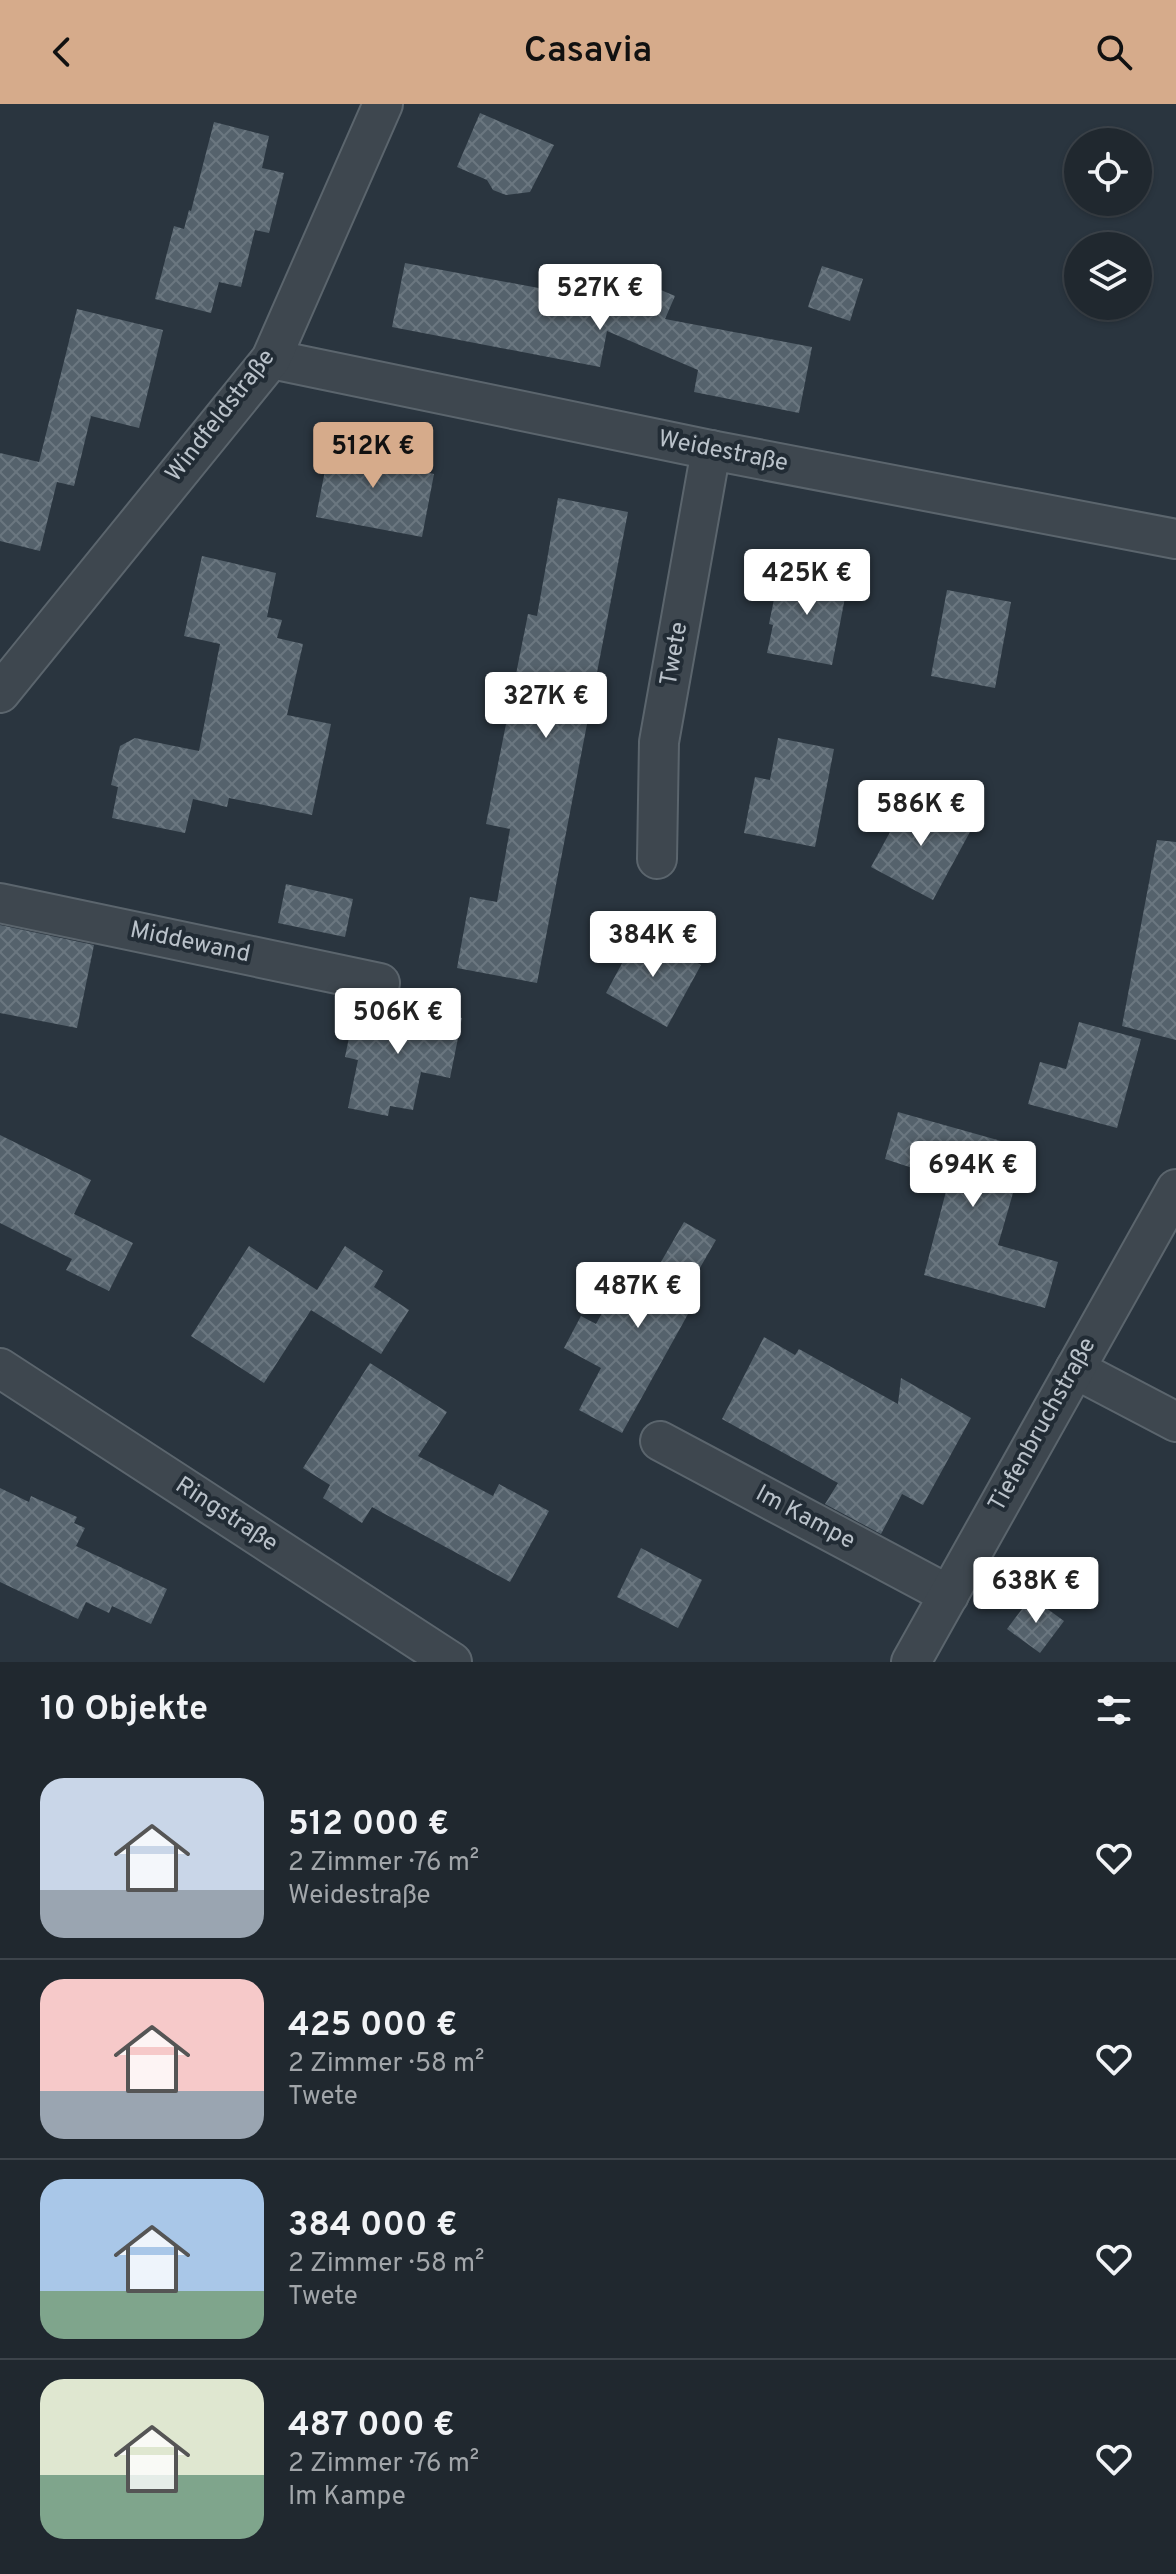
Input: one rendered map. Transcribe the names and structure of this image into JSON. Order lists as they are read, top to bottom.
{
  "streets": {
    "street": [
      "Windfeldstraße",
      "Weidestraße",
      "Twete",
      "Middewand",
      "Tiefenbruchstraße",
      "Ringstraße",
      "Im Kampe"
    ]
  },
  "crossings": [
    ["Windfeldstraße", "Weidestraße"],
    ["Weidestraße", "Twete"],
    ["Tiefenbruchstraße", "Im Kampe"]
  ],
  "page": {
    "header": "Casavia",
    "price": [
      "527K €",
      "512K €",
      "425K €",
      "327K €",
      "586K €",
      "384K €",
      "506K €",
      "694K €",
      "487K €",
      "638K €"
    ],
    "heading": "10 Objekte",
    "list": [
      {
        "name": "512 000 €",
        "note": "2 Zimmer · 76 m² · Weidestraße"
      },
      {
        "name": "425 000 €",
        "note": "2 Zimmer · 58 m² · Twete"
      },
      {
        "name": "384 000 €",
        "note": "2 Zimmer · 58 m² · Twete"
      },
      {
        "name": "487 000 €",
        "note": "2 Zimmer · 76 m² · Im Kampe"
      }
    ]
  }
}
